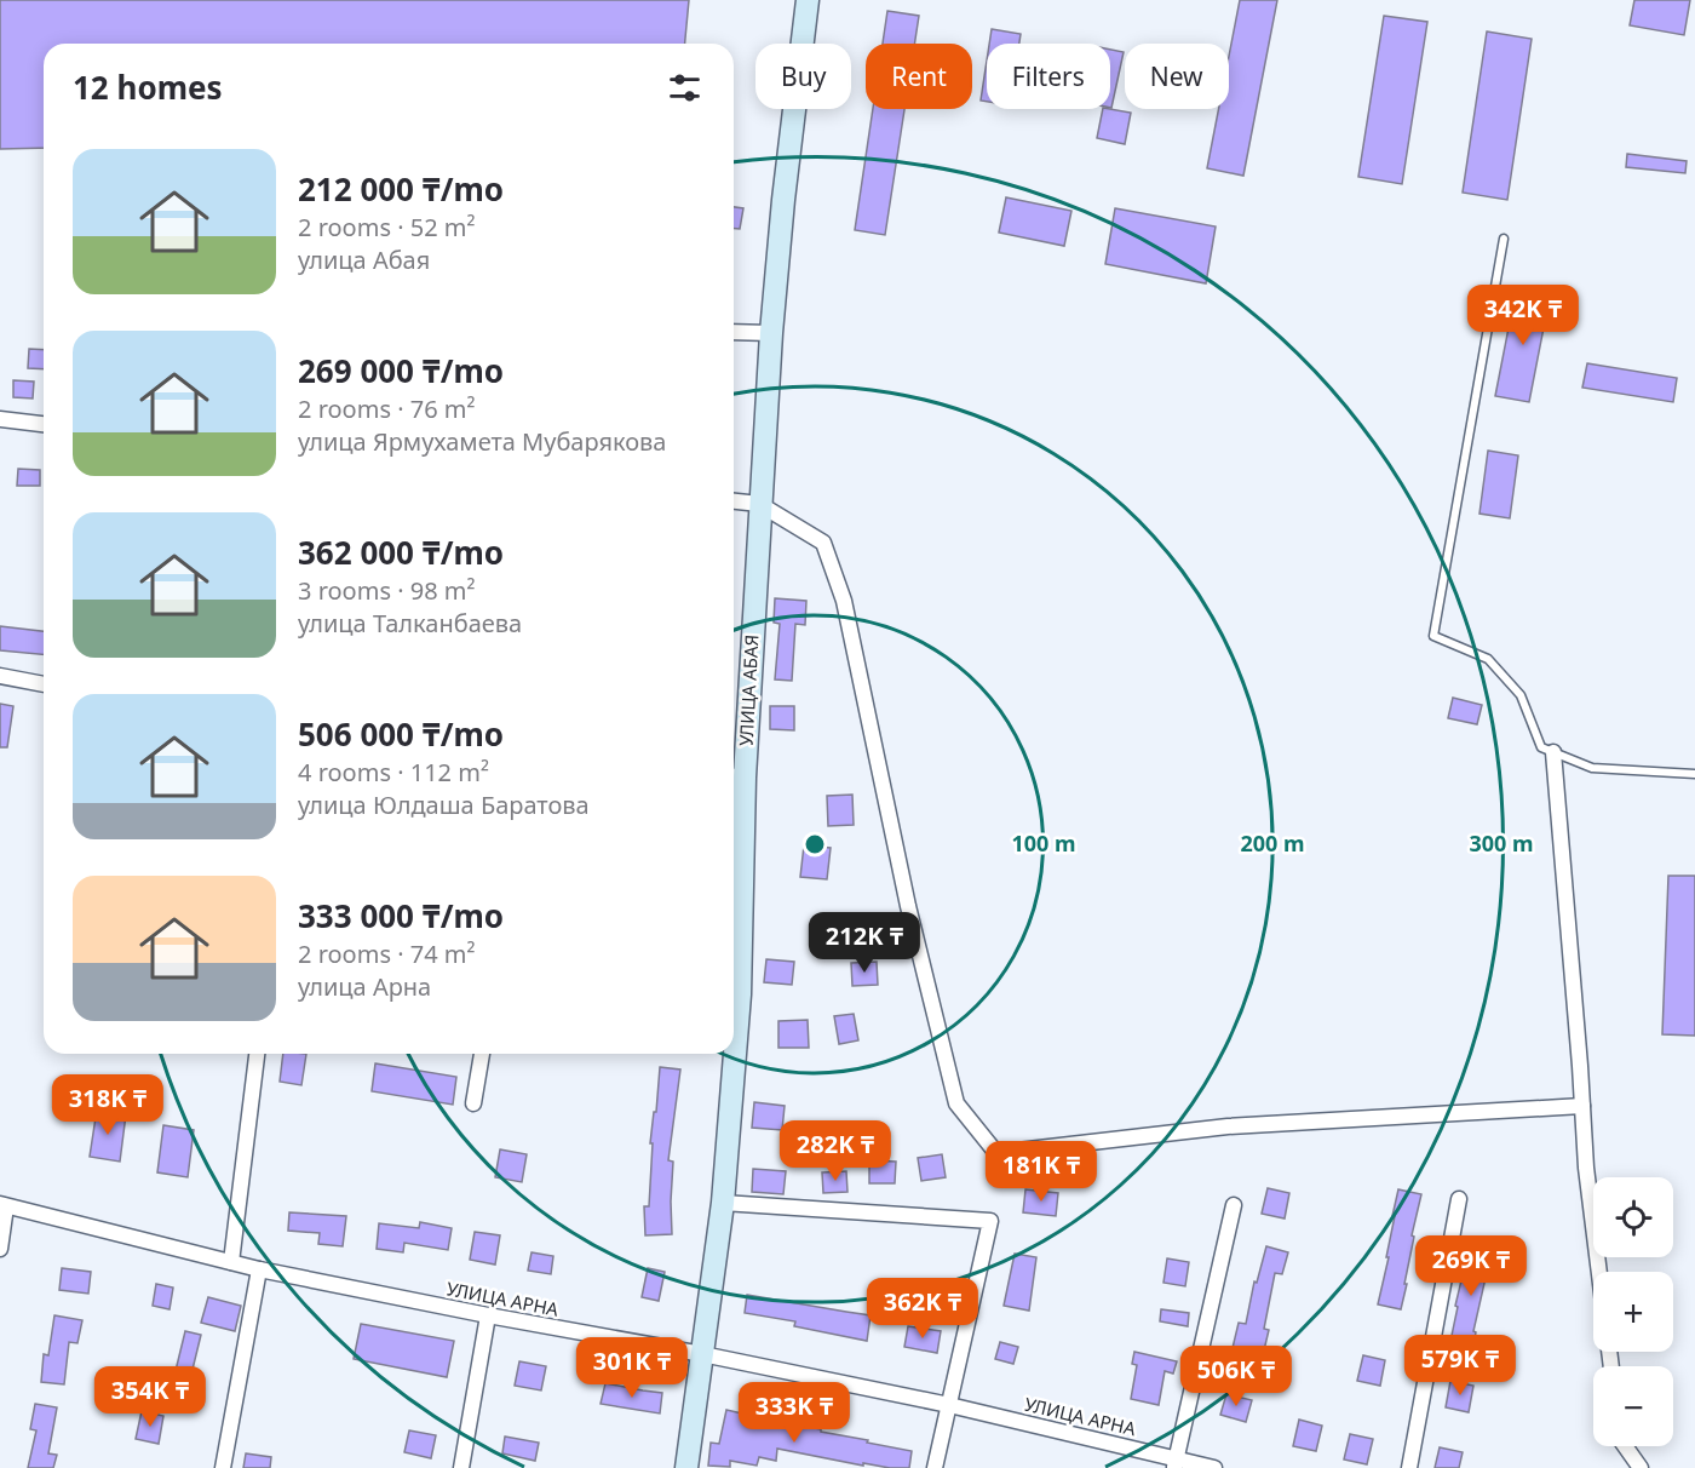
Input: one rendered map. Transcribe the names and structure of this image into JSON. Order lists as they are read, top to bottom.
{
  "streets": {
    "street": ["УЛИЦА АБАЯ", "УЛИЦА АРНА"]
  },
  "crossings": [
    ["УЛИЦА АБАЯ", "УЛИЦА АРНА"]
  ],
  "page": {
    "chip": [
      "Buy",
      "Rent",
      "Filters",
      "New"
    ],
    "heading": "12 homes",
    "list": [
      {
        "name": "212 000 ₸/mo",
        "note": "2 rooms · 52 m² · улица Абая"
      },
      {
        "name": "269 000 ₸/mo",
        "note": "2 rooms · 76 m² · улица Ярмухамета Мубарякова"
      },
      {
        "name": "362 000 ₸/mo",
        "note": "3 rooms · 98 m² · улица Талканбаева"
      },
      {
        "name": "506 000 ₸/mo",
        "note": "4 rooms · 112 m² · улица Юлдаша Баратова"
      },
      {
        "name": "333 000 ₸/mo",
        "note": "2 rooms · 74 m² · улица Арна"
      }
    ],
    "price": [
      "342K ₸",
      "212K ₸",
      "318K ₸",
      "282K ₸",
      "181K ₸",
      "269K ₸",
      "362K ₸",
      "579K ₸",
      "301K ₸",
      "506K ₸",
      "354K ₸",
      "333K ₸"
    ],
    "map_buttons": ["+", "−"]
  },
  "rings": ["100 m", "200 m", "300 m"]
}
